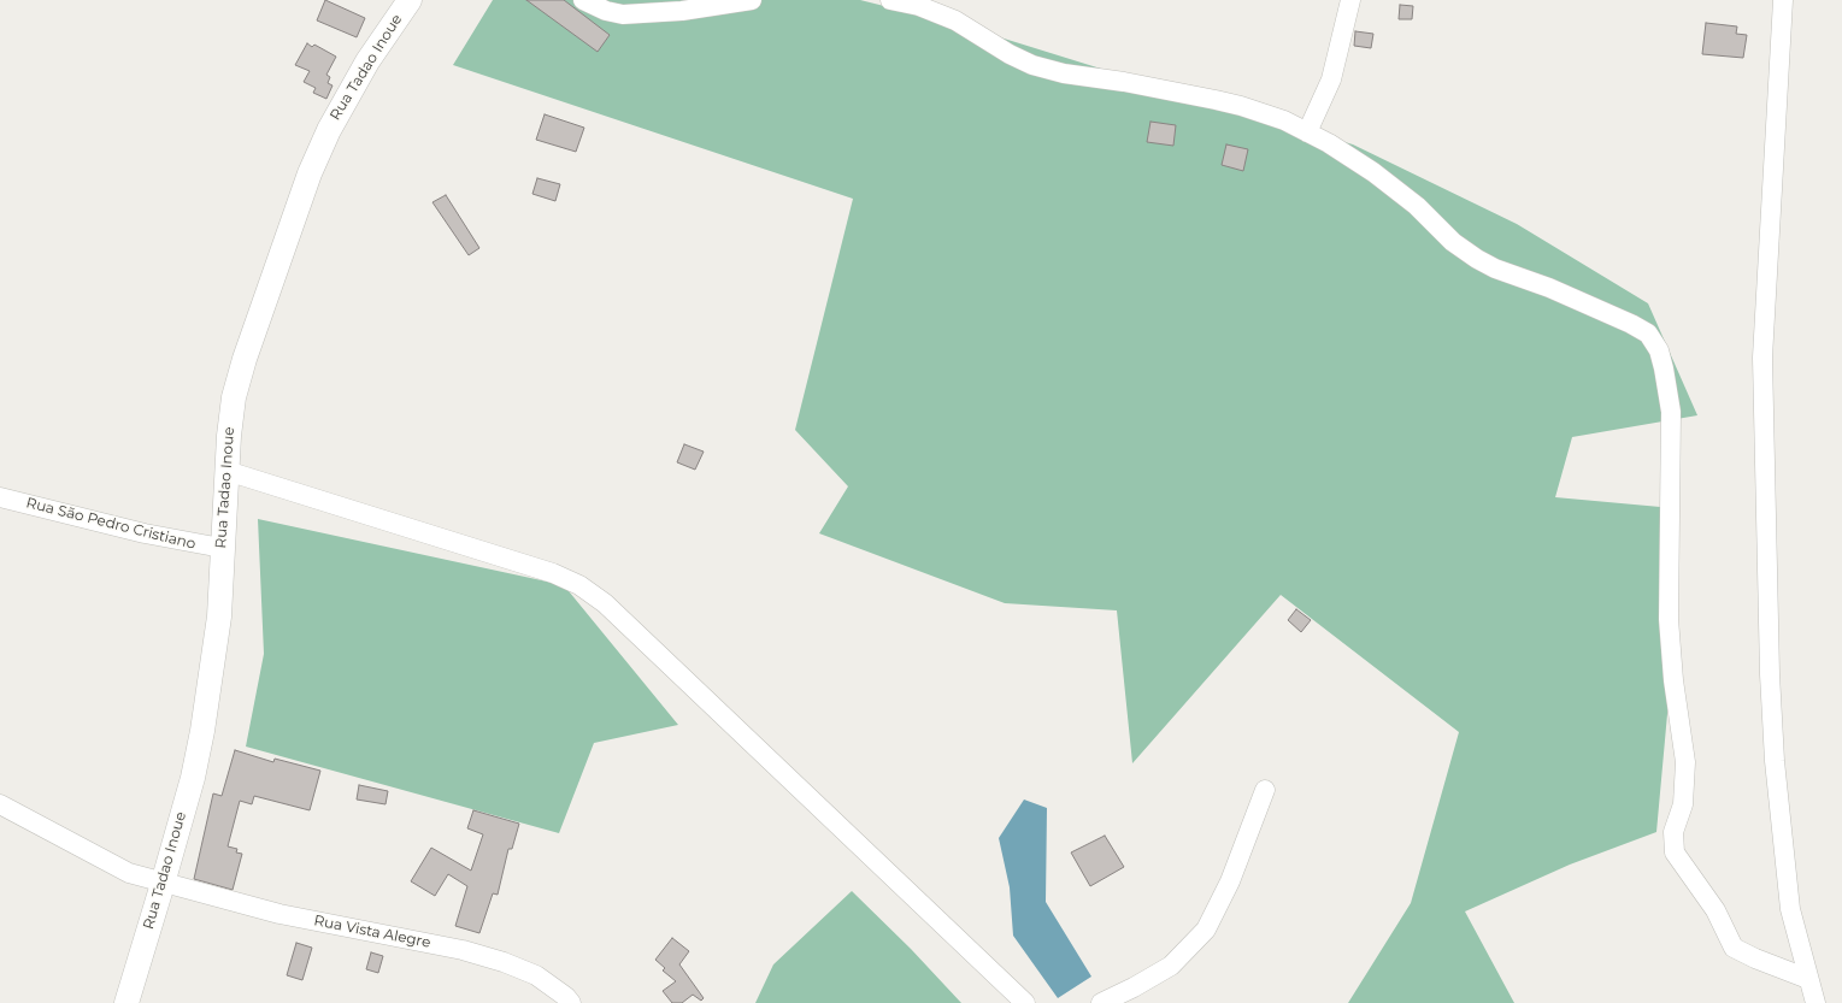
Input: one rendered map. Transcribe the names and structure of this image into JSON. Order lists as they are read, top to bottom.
{
  "streets": {
    "street": ["Rua Tadao Inoue", "Rua São Pedro Cristiano", "Rua Vista Alegre"]
  },
  "crossings": [
    ["Rua Tadao Inoue", "Rua São Pedro Cristiano"],
    ["Rua Tadao Inoue", "Rua Vista Alegre"]
  ]
}
